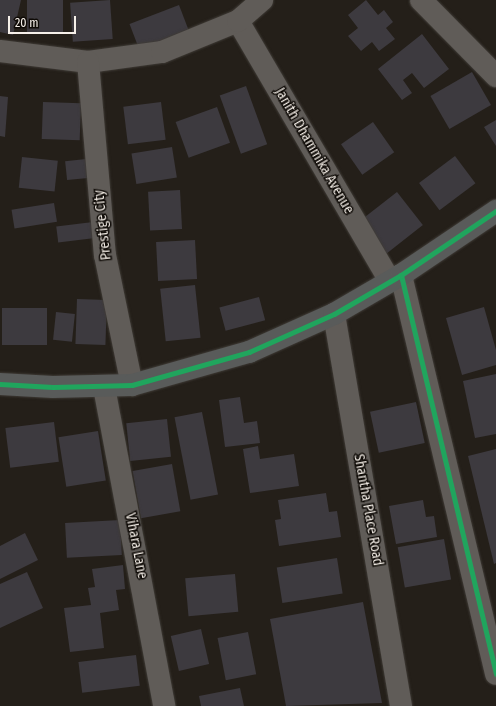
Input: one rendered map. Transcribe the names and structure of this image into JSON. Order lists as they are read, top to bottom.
{
  "streets": {
    "street": [
      "Janith Dhammika Avenue",
      "Prestige City",
      "Shantha Place Road",
      "Vihara Lane"
    ]
  },
  "scale_bar": "20 m"
}
